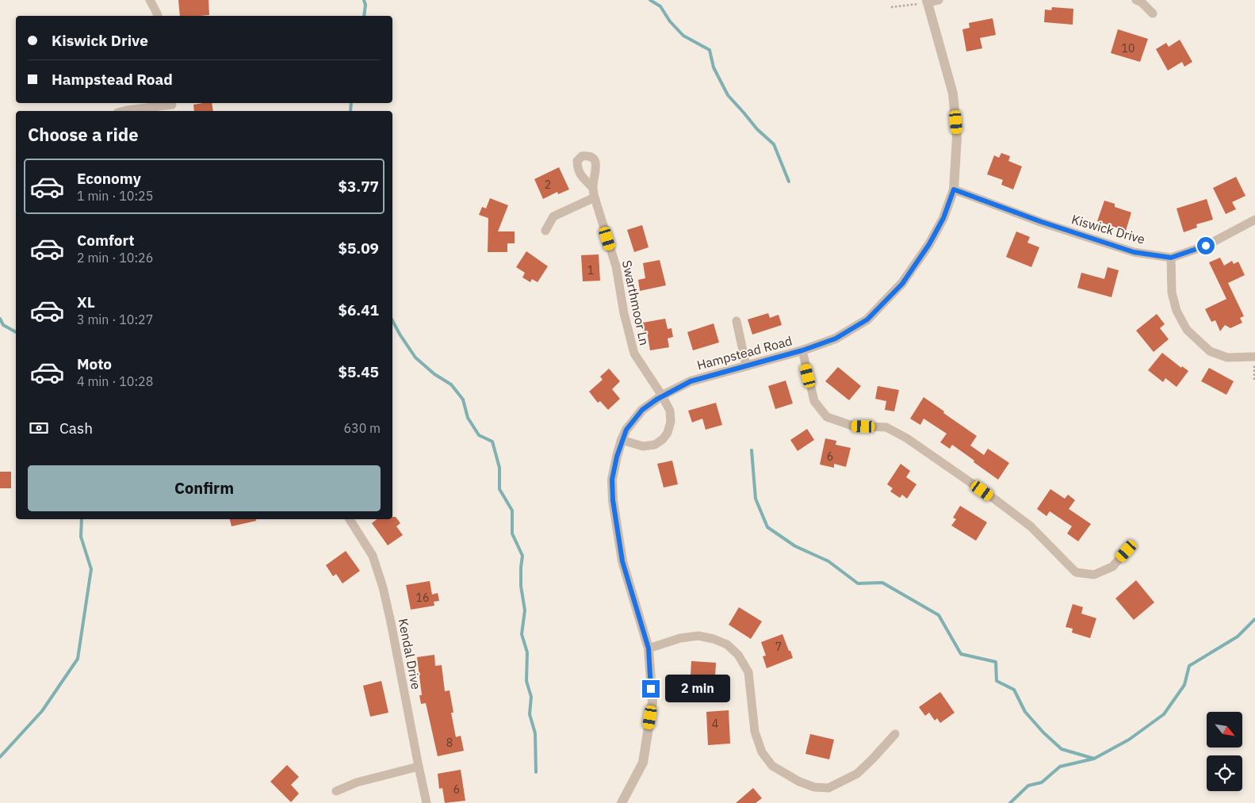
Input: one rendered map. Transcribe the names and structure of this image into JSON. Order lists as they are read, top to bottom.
{
  "streets": {
    "street": [
      "Kiswick Drive",
      "Swarthmoor Ln",
      "Hampstead Road",
      "Kendal Drive"
    ]
  },
  "crossings": [
    ["Kiswick Drive", "Hampstead Road"],
    ["Swarthmoor Ln", "Hampstead Road"]
  ],
  "house_numbers": [
    "10",
    "2",
    "1",
    "6",
    "16",
    "7",
    "4",
    "8",
    "6"
  ],
  "north": "bottom right",
  "page": {
    "banner": ["Kiswick Drive", "Hampstead Road"],
    "heading": "Choose a ride",
    "list": [
      {
        "name": "Economy",
        "note": "1 min · 10:25",
        "value": "$3.77"
      },
      {
        "name": "Comfort",
        "note": "2 min · 10:26",
        "value": "$5.09"
      },
      {
        "name": "XL",
        "note": "3 min · 10:27",
        "value": "$6.41"
      },
      {
        "name": "Moto",
        "note": "4 min · 10:28",
        "value": "$5.45"
      }
    ],
    "pay": ["Cash", "630 m"],
    "buttons": "Confirm",
    "bubble": "2 min"
  }
}
